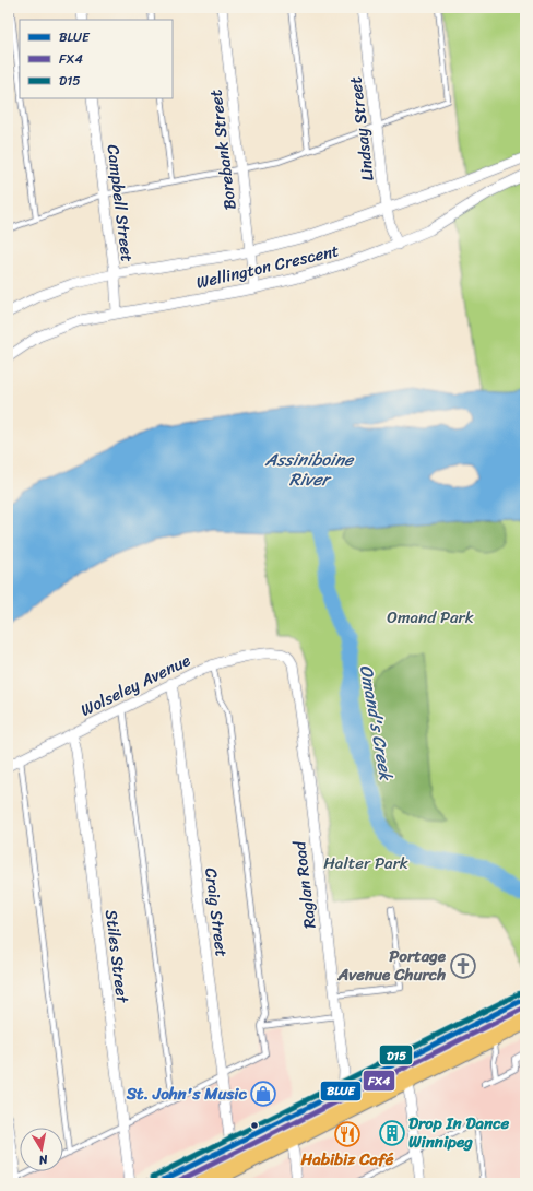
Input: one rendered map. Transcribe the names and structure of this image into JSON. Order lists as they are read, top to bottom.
{
  "streets": {
    "street": [
      "Lindsay Street",
      "Borebank Street",
      "Campbell Street",
      "Wellington Crescent",
      "Wolseley Avenue",
      "Raglan Road",
      "Craig Street",
      "Stiles Street"
    ]
  },
  "crossings": [
    ["Lindsay Street", "Wellington Crescent"],
    ["Borebank Street", "Wellington Crescent"],
    ["Campbell Street", "Wellington Crescent"],
    ["Wolseley Avenue", "Raglan Road"],
    ["Wolseley Avenue", "Craig Street"],
    ["Wolseley Avenue", "Stiles Street"]
  ],
  "water": ["Assiniboine River", "Omand's Creek"],
  "parks": ["Omand Park", "Halter Park"],
  "places": {
    "church": ["Portage Avenue Church"],
    "shop": ["St. John's Music"],
    "building": ["Drop In Dance Winnipeg"],
    "restaurant": ["Habibiz Café"]
  },
  "lines": ["transit line D15", "transit line BLUE", "transit line FX4"],
  "legend": ["BLUE", "FX4", "D15"],
  "north": "bottom"
}
